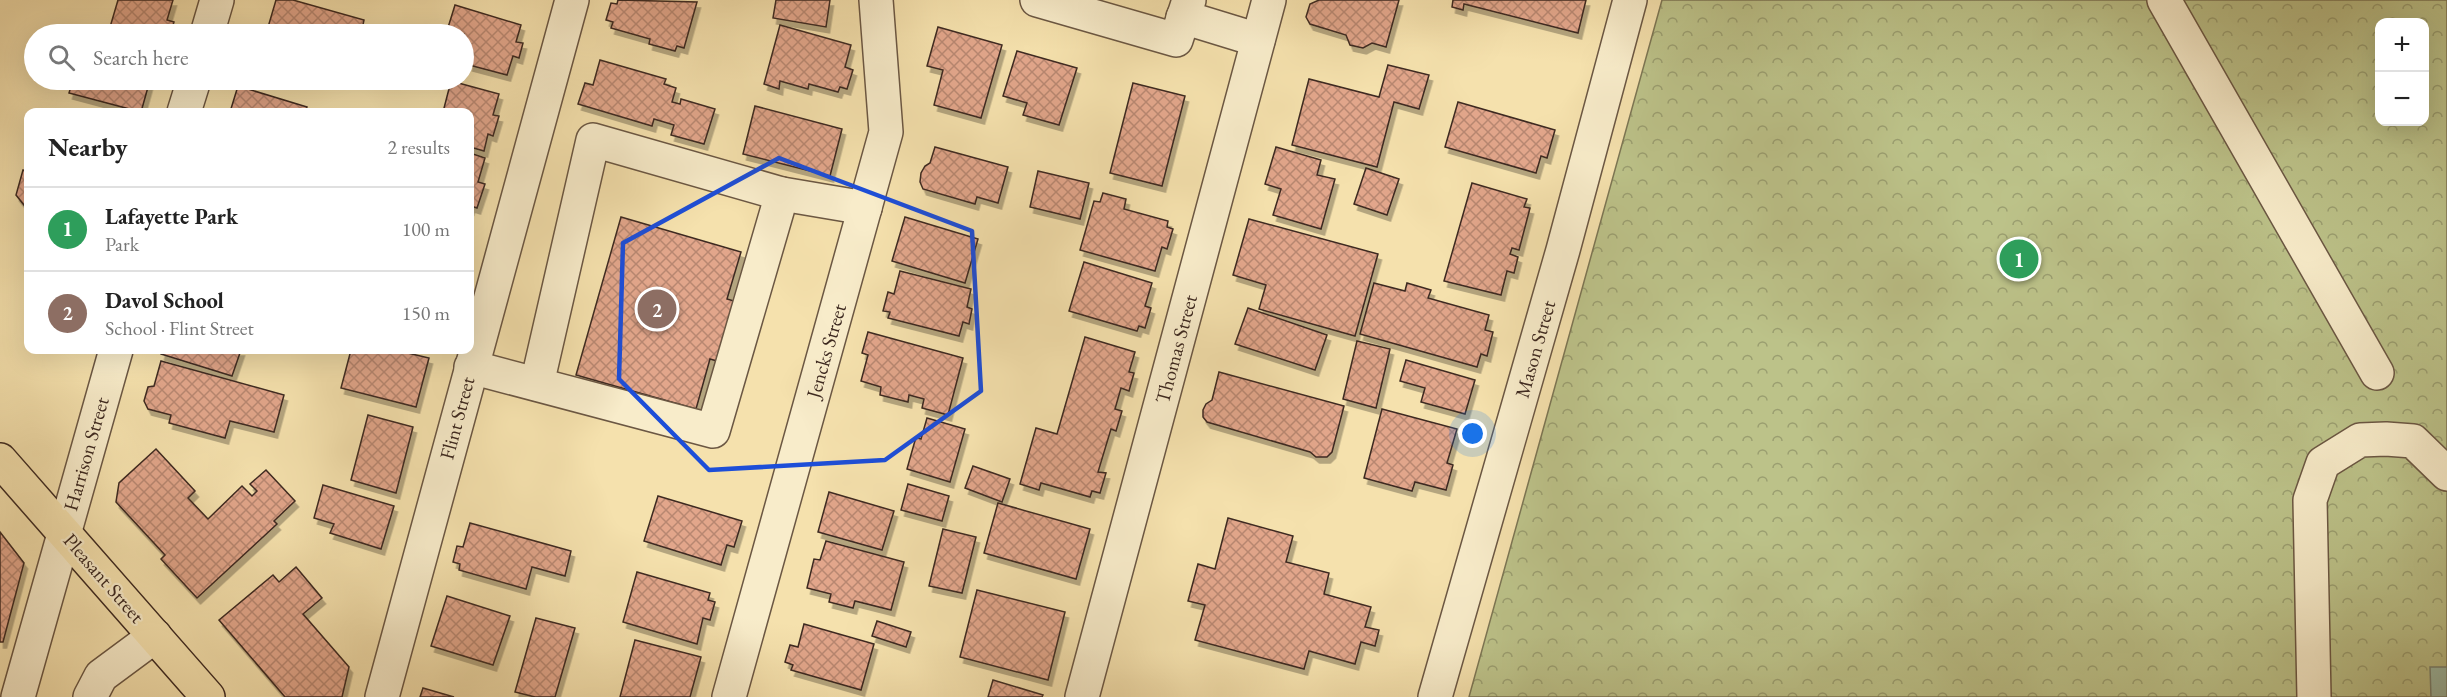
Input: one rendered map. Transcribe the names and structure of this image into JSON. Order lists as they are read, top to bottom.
{
  "streets": {
    "main road": ["Pleasant Street"],
    "street": [
      "Thomas Street",
      "Mason Street",
      "Jencks Street",
      "Flint Street",
      "Harrison Street"
    ]
  },
  "crossings": [
    ["Harrison Street", "Pleasant Street"]
  ],
  "page": {
    "map_buttons": ["+", "−"],
    "search": "Search here",
    "heading": ["Nearby", "2 results"],
    "list": [
      {
        "mark": "1",
        "name": "Lafayette Park",
        "note": "Park",
        "value": "100 m"
      },
      {
        "mark": "2",
        "name": "Davol School",
        "note": "School · Flint Street",
        "value": "150 m"
      }
    ],
    "pins": ["1", "2"]
  }
}
